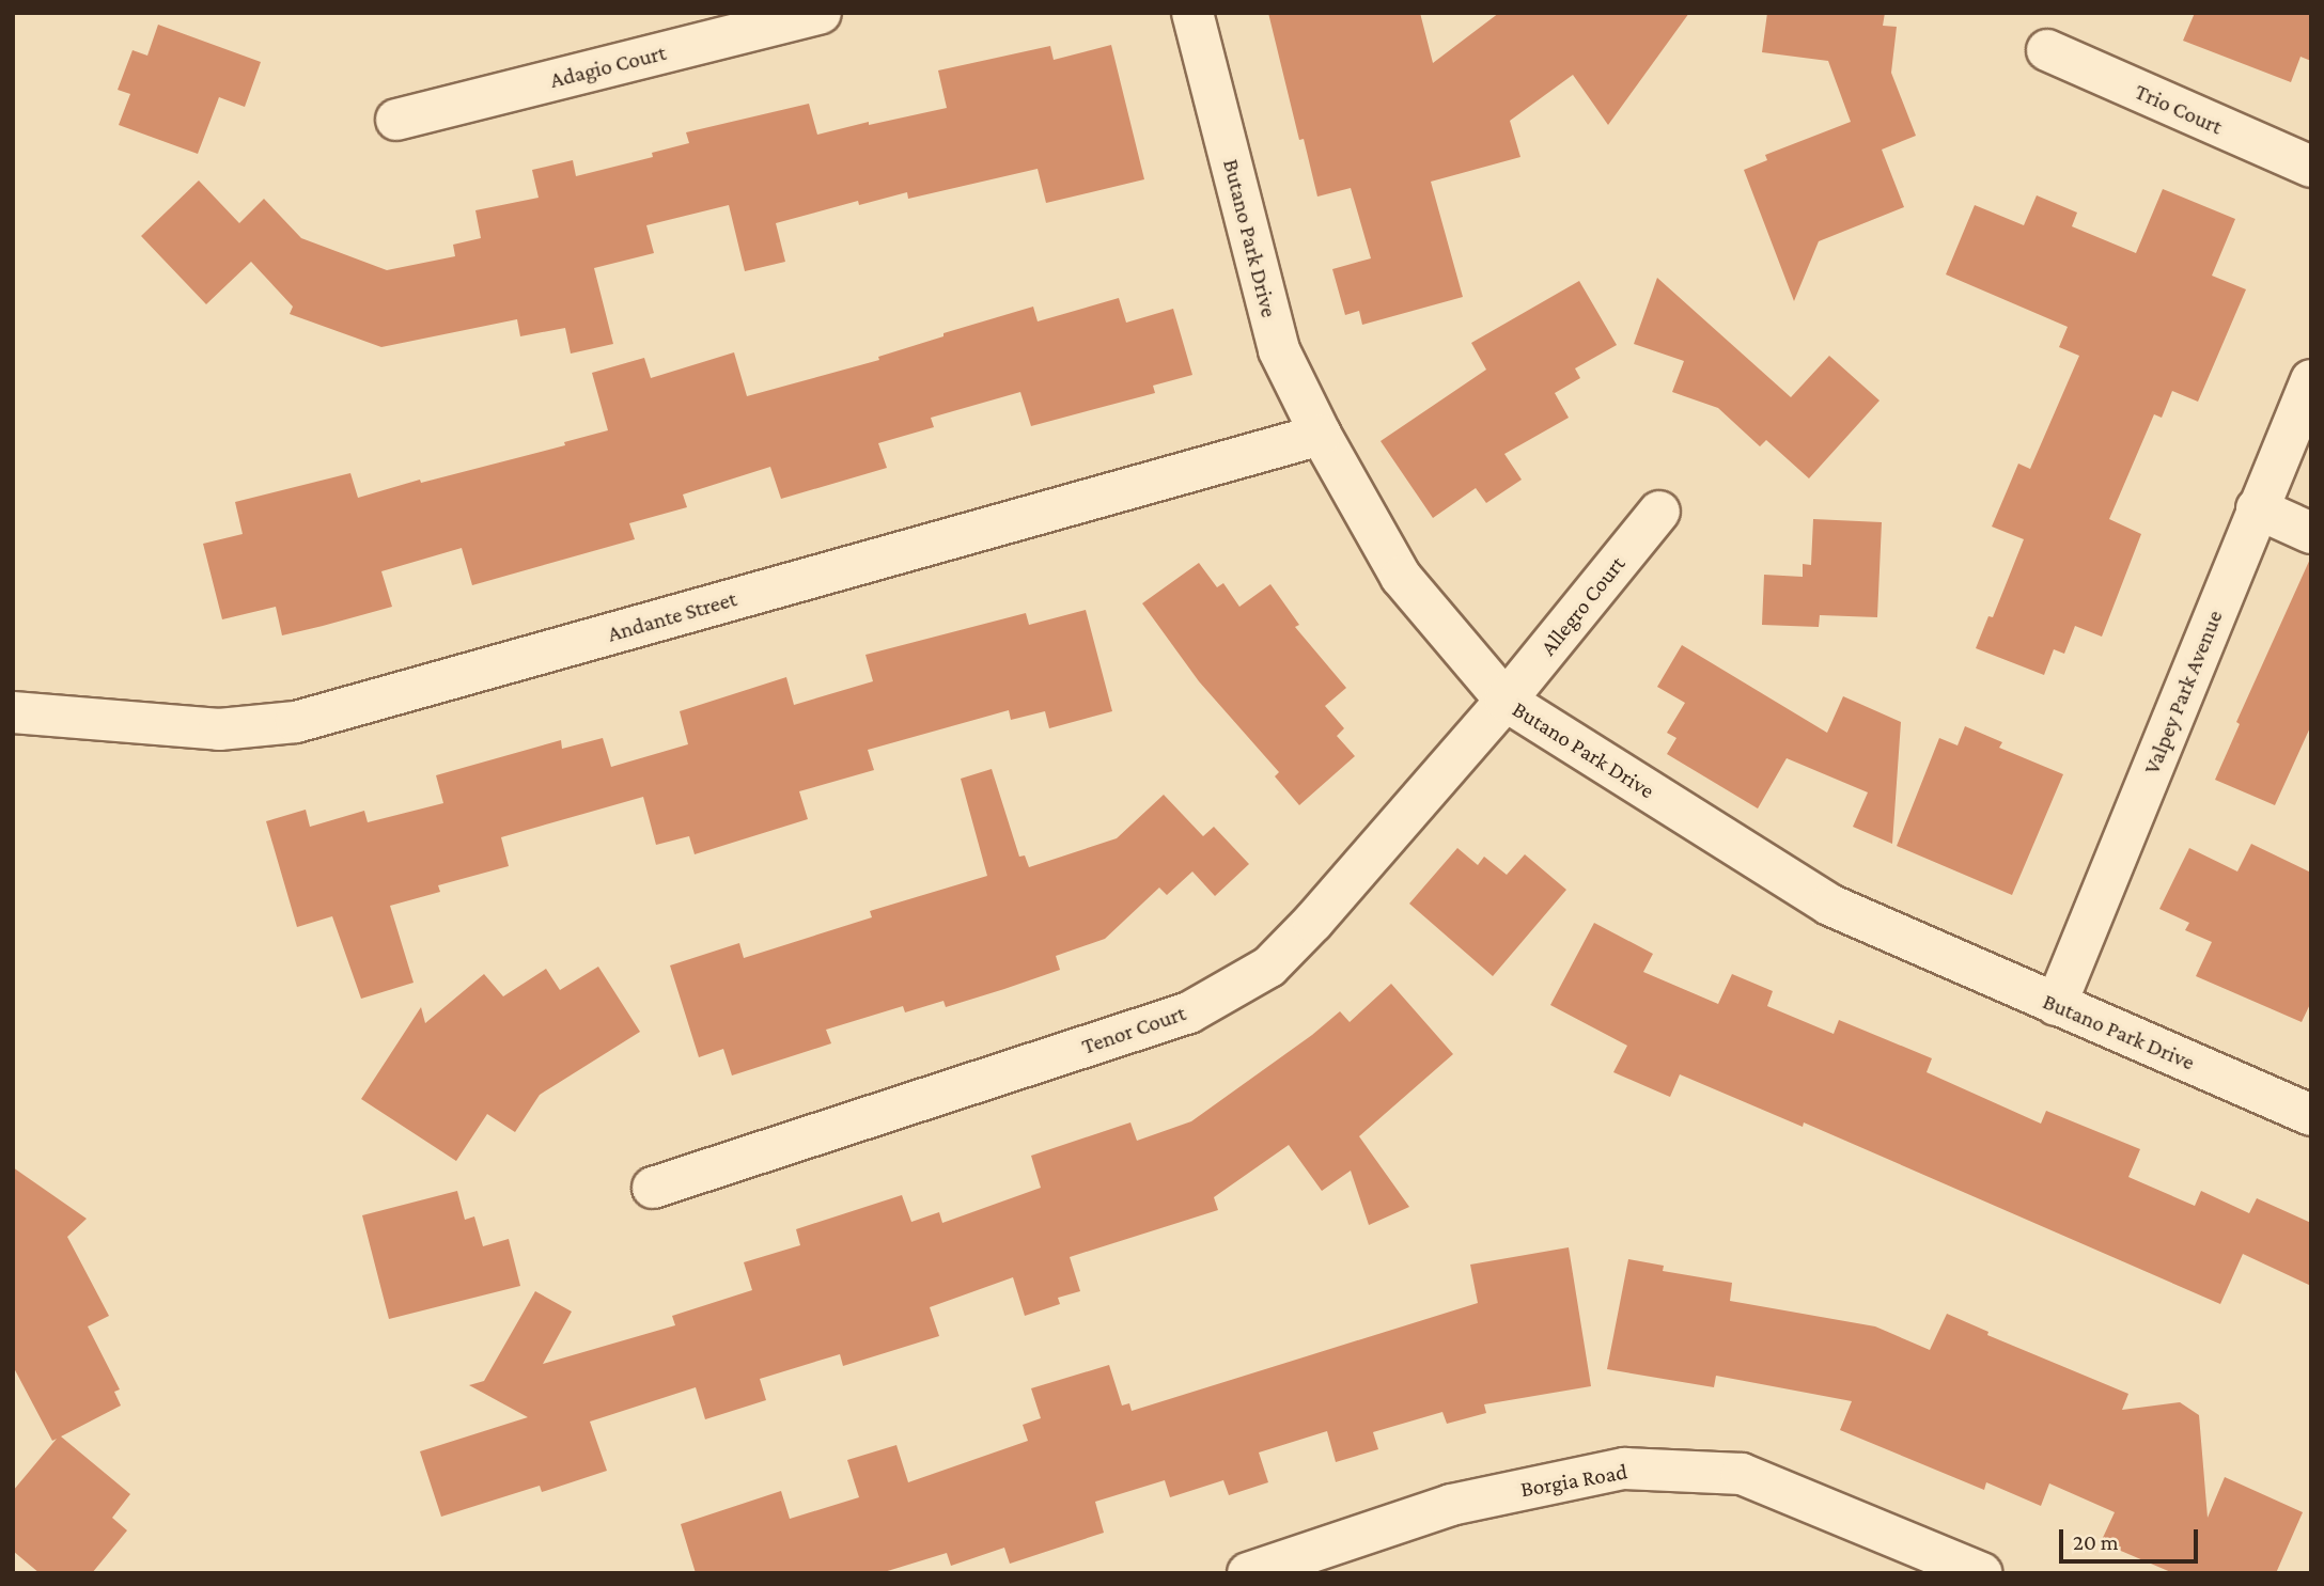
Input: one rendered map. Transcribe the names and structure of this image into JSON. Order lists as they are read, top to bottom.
{
  "streets": {
    "street": [
      "Adagio Court",
      "Trio Court",
      "Butano Park Drive",
      "Allegro Court",
      "Andante Street",
      "Valpey Park Avenue",
      "Tenor Court",
      "Borgia Road"
    ]
  },
  "crossings": [
    ["Butano Park Drive", "Allegro Court"],
    ["Butano Park Drive", "Andante Street"],
    ["Butano Park Drive", "Valpey Park Avenue"],
    ["Butano Park Drive", "Tenor Court"],
    ["Allegro Court", "Tenor Court"]
  ],
  "scale_bar": "20 m"
}
